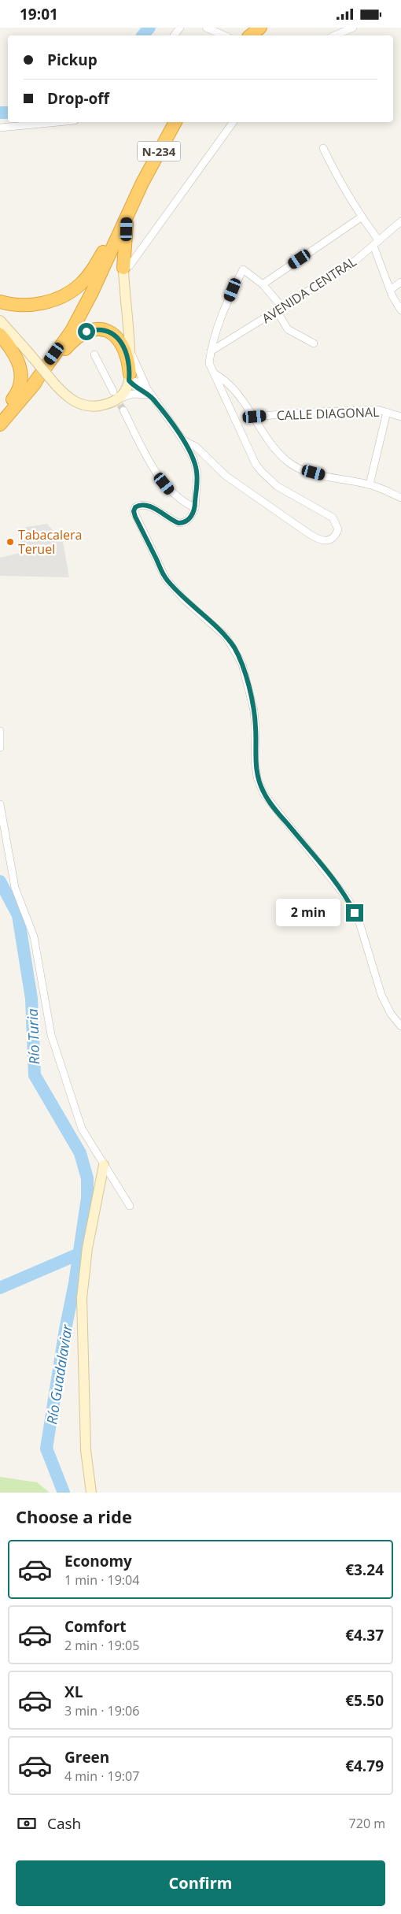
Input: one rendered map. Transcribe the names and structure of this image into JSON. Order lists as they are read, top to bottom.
{
  "streets": {
    "highway": ["N-234"],
    "street": ["AVENIDA CENTRAL", "CALLE DIAGONAL"]
  },
  "water": ["Río Turia", "Río Guadalaviar"],
  "places": ["Tabacalera Teruel"],
  "page": {
    "status": "19:01",
    "banner": ["Pickup", "Drop-off"],
    "bubble": "2 min",
    "heading": "Choose a ride",
    "list": [
      {
        "name": "Economy",
        "note": "1 min · 19:04",
        "value": "€3.24"
      },
      {
        "name": "Comfort",
        "note": "2 min · 19:05",
        "value": "€4.37"
      },
      {
        "name": "XL",
        "note": "3 min · 19:06",
        "value": "€5.50"
      },
      {
        "name": "Green",
        "note": "4 min · 19:07",
        "value": "€4.79"
      }
    ],
    "pay": ["Cash", "720 m"],
    "buttons": "Confirm"
  }
}
